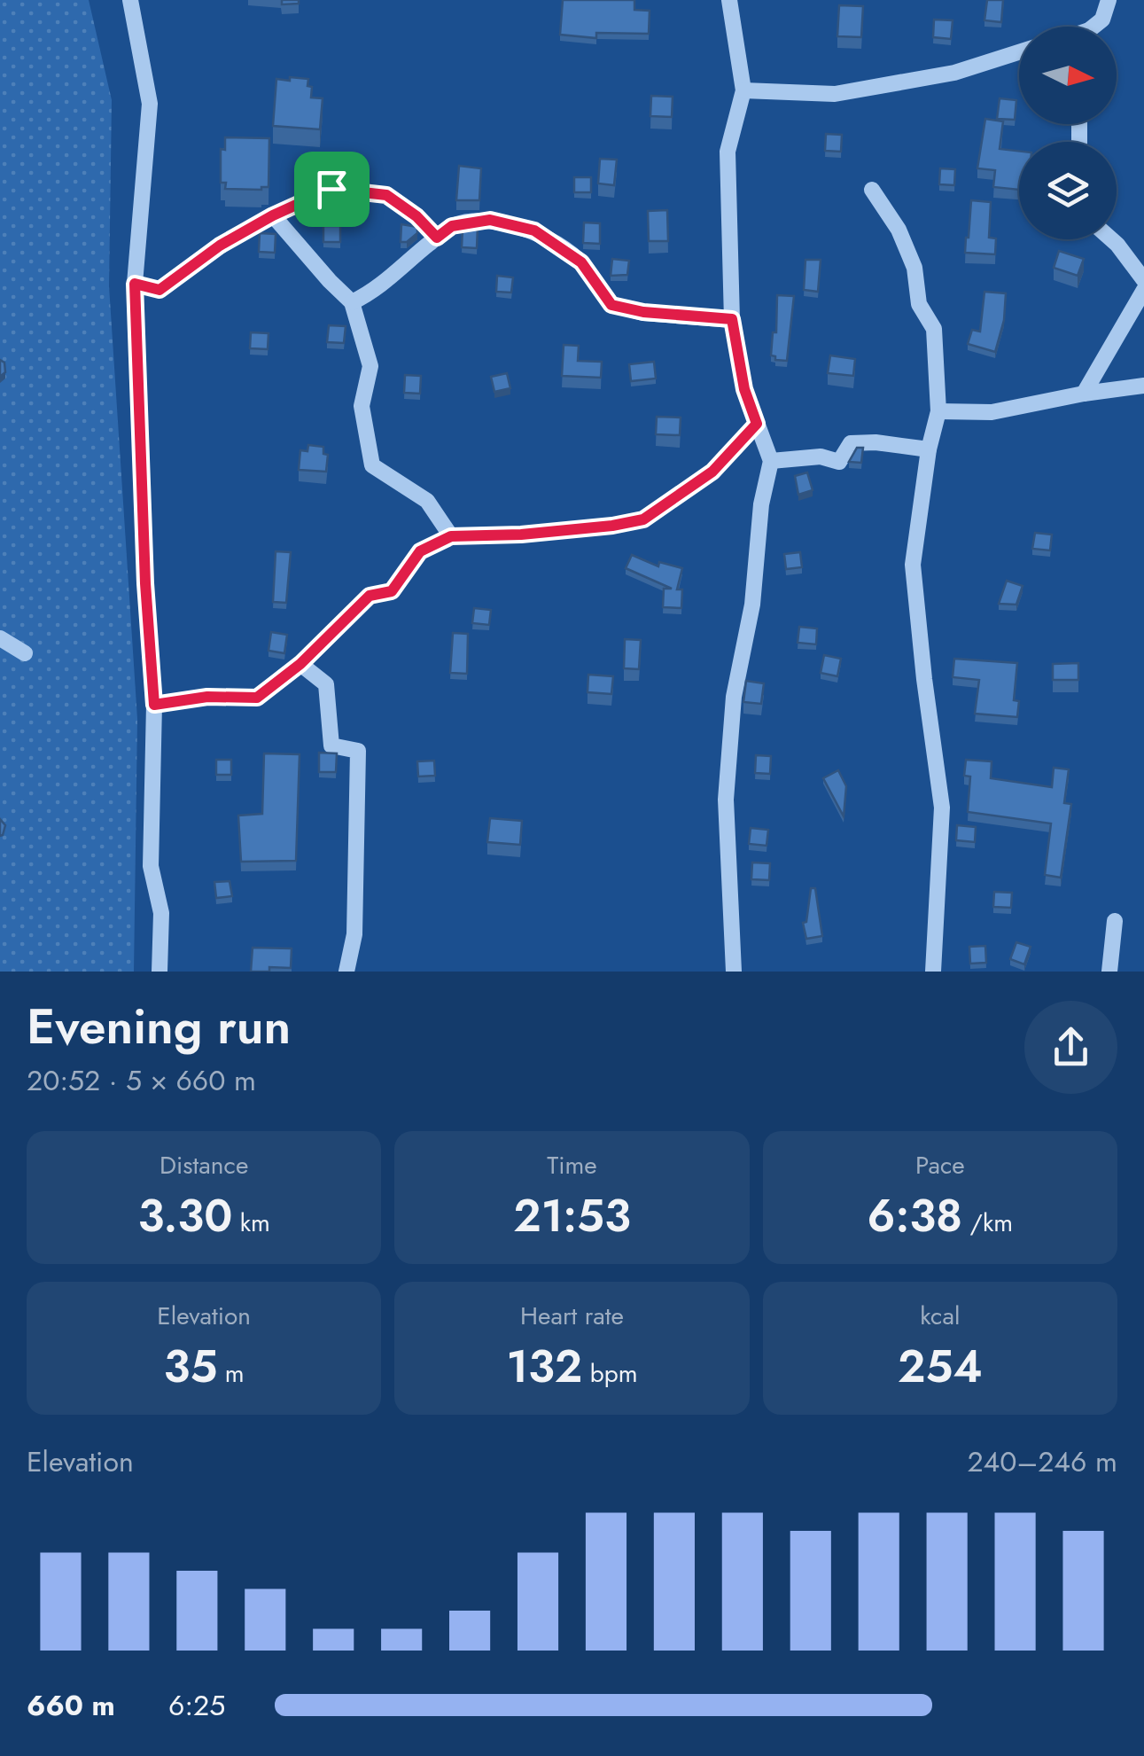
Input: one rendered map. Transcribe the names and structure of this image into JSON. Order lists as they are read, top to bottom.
{
  "north": "right",
  "page": {
    "heading": ["Evening run", "20:52 · 5 × 660 m"],
    "stats": [
      ["Distance", "3.30 km"],
      ["Time", "21:53"],
      ["Pace", "6:38 /km"],
      ["Elevation", "35 m"],
      ["Heart rate", "132 bpm"],
      ["kcal", "254"]
    ],
    "chart": ["Elevation", "240–246 m"],
    "list": [
      {
        "name": "660 m",
        "note": "6:25"
      }
    ]
  }
}
